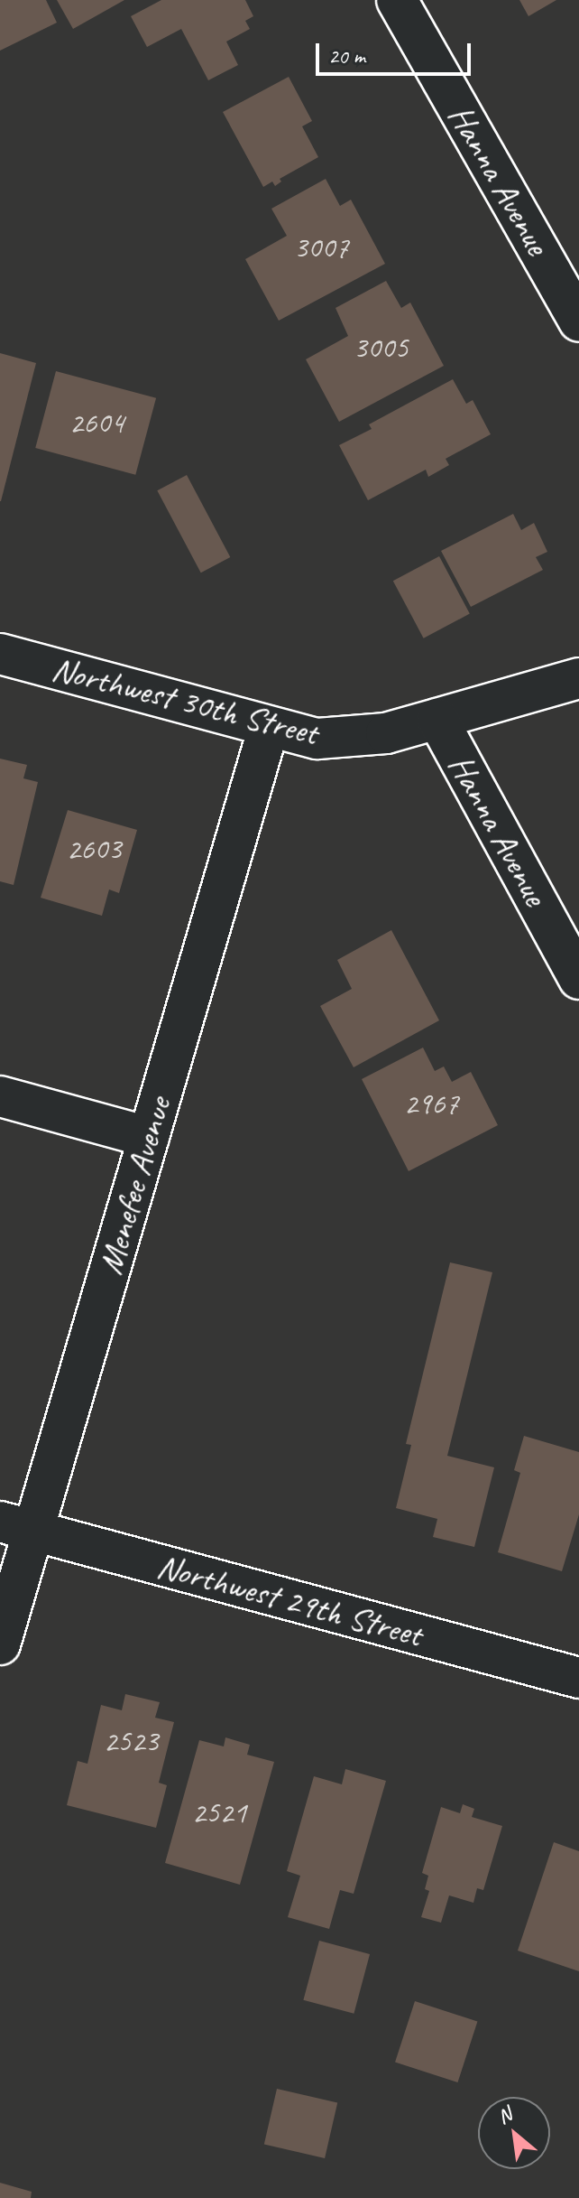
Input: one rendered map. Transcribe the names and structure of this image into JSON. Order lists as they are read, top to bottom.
{
  "streets": {
    "street": [
      "Hanna Avenue",
      "Northwest 30th Street",
      "Menefee Avenue",
      "Northwest 29th Street"
    ]
  },
  "crossings": [
    ["Hanna Avenue", "Northwest 30th Street"],
    ["Northwest 30th Street", "Menefee Avenue"],
    ["Menefee Avenue", "Northwest 29th Street"]
  ],
  "house_numbers": [
    "3007",
    "3005",
    "2604",
    "2603",
    "2967",
    "2523",
    "2521"
  ],
  "scale_bar": "20 m",
  "north": "top left"
}
